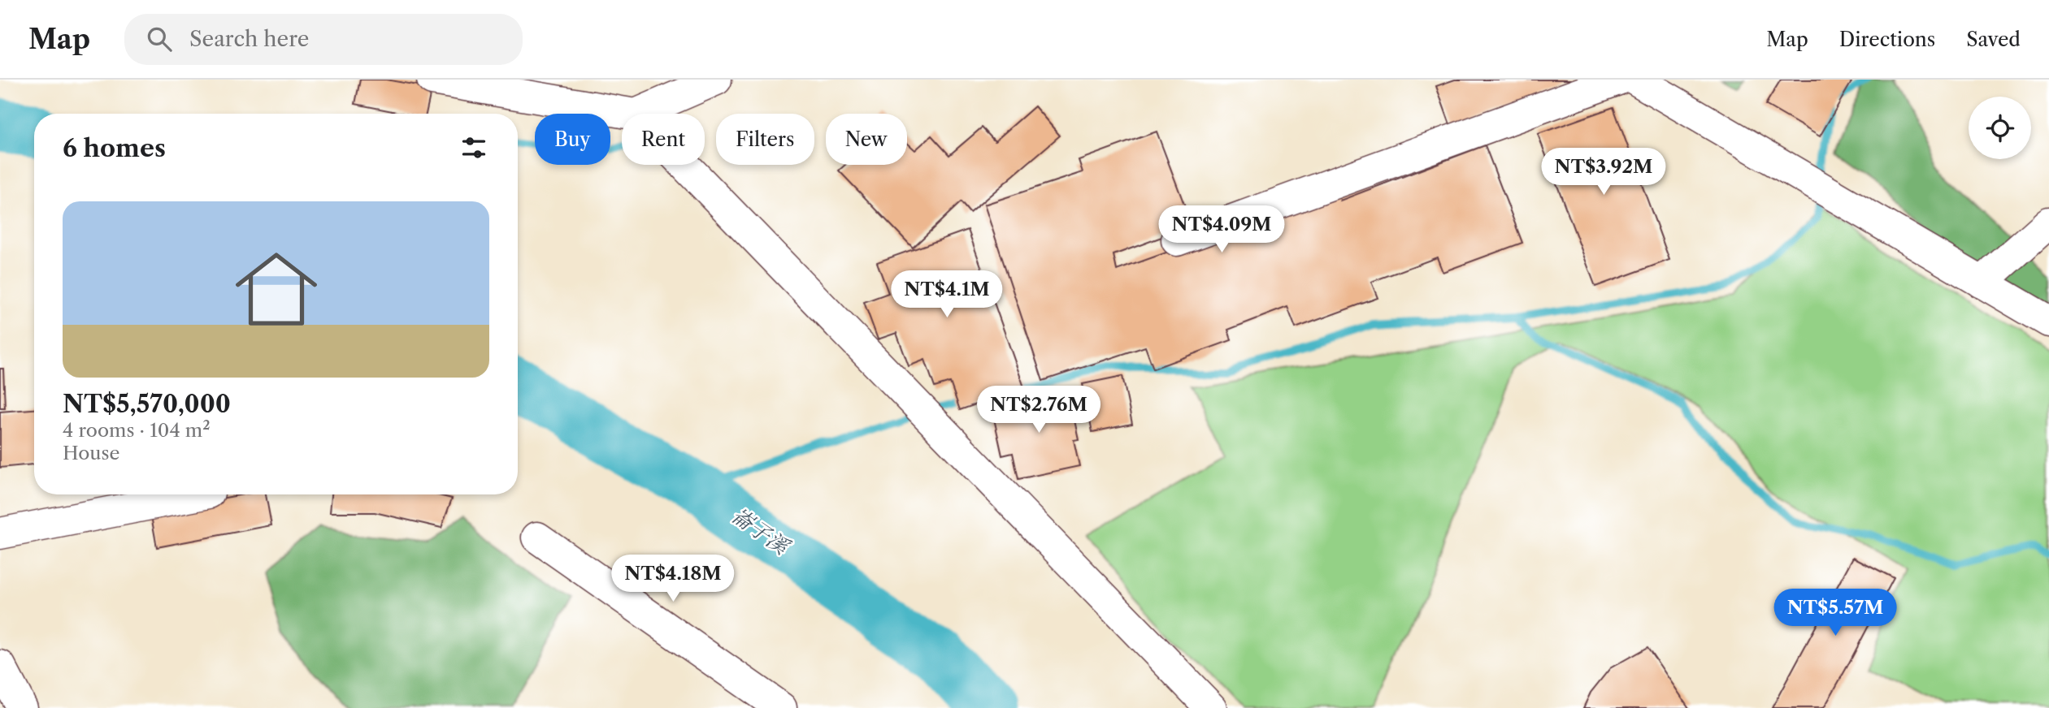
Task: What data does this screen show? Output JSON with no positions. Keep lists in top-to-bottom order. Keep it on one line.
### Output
{"water":["崙子溪"],"page":{"header":"Map","search":"Search here","nav":["Map","Directions","Saved"],"chip":["Buy","Rent","Filters","New"],"heading":"6 homes","price":["NT$3.92M","NT$4.09M","NT$4.1M","NT$2.76M","NT$4.18M","NT$5.57M"],"list":[{"name":"NT$5,570,000","note":"4 rooms · 104 m² · House"}]}}
